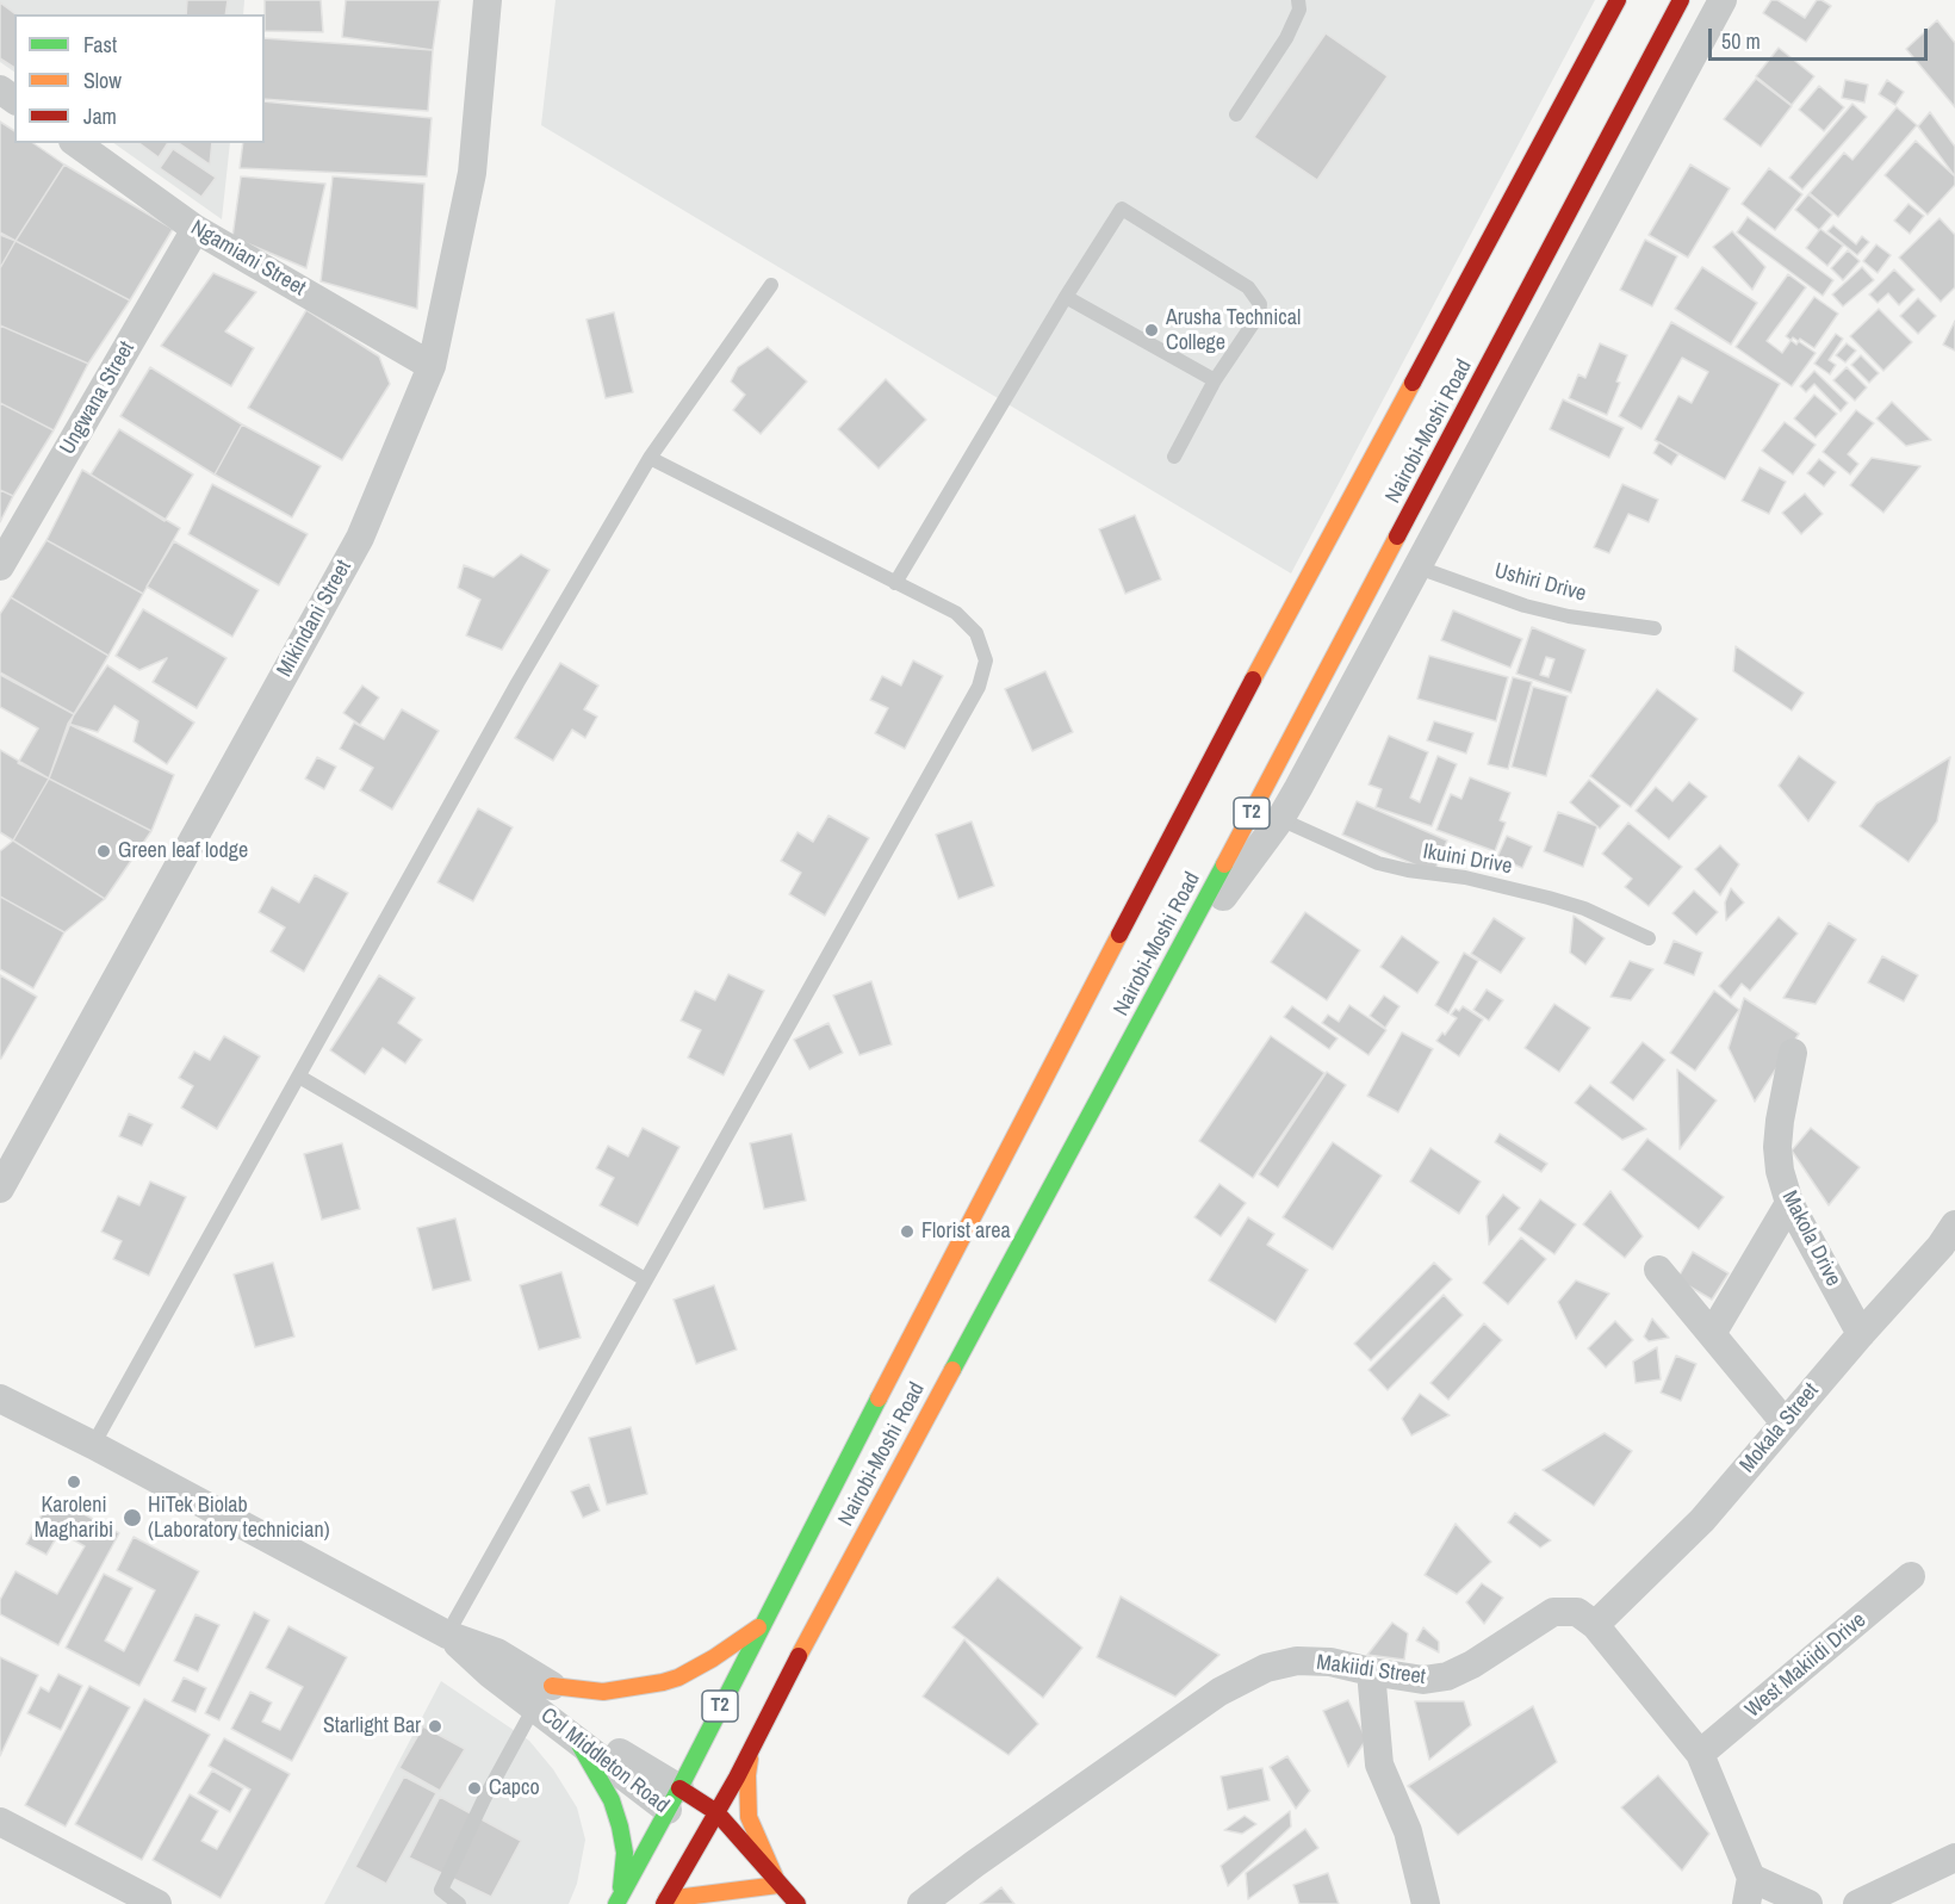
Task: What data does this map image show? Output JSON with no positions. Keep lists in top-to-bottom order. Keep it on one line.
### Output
{"streets":{"main road":["Nairobi-Moshi Road","T2","Col Middleton Road"],"street":["Ngamiani Street","Ungwana Street","Mikindani Street","Makola Drive","Mokala Street","West Makiidi Drive","Makiidi Street"],"lane":["Ushiri Drive","Ikuini Drive"]},"crossings":[["Ngamiani Street","Ungwana Street"],["Ngamiani Street","Mikindani Street"],["Nairobi-Moshi Road","Col Middleton Road"],["Makola Drive","Mokala Street"],["Mokala Street","Makiidi Street"],["West Makiidi Drive","Makiidi Street"]],"places":["Arusha Technical College","Green leaf lodge","Florist area","Karoleni Magharibi","HiTek Biolab (Laboratory technician)","Starlight Bar","Capco"],"legend":["Fast","Slow","Jam"],"scale_bar":"50 m"}
